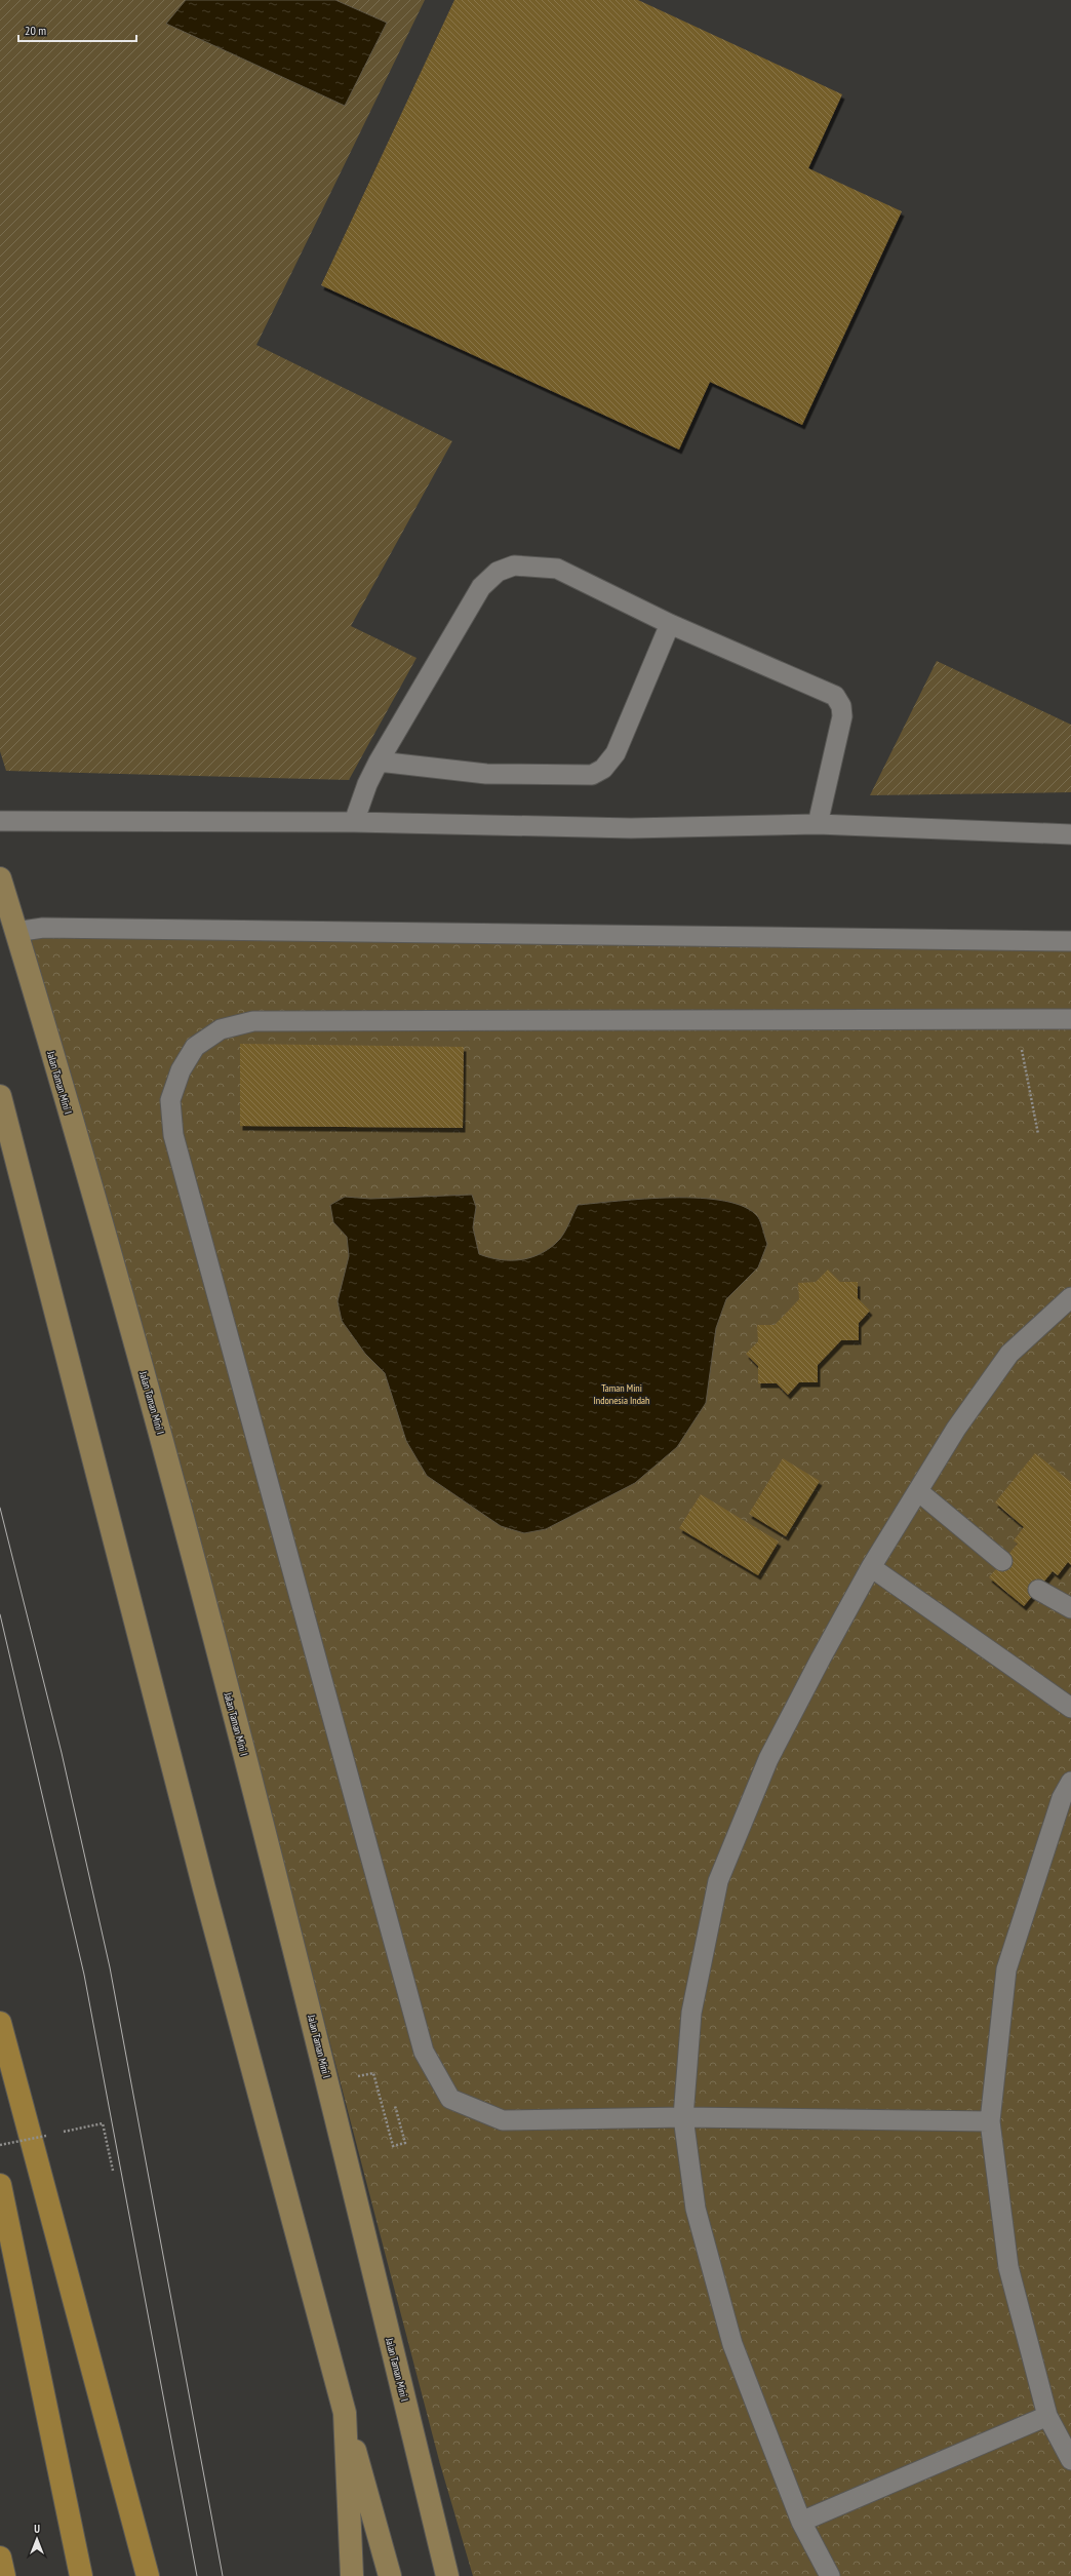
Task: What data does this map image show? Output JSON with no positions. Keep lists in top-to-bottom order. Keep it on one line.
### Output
{"streets":{"main road":["Jalan Taman Mini I"]},"parks":["Taman Mini Indonesia Indah"],"scale_bar":"20 m","north":"top"}
